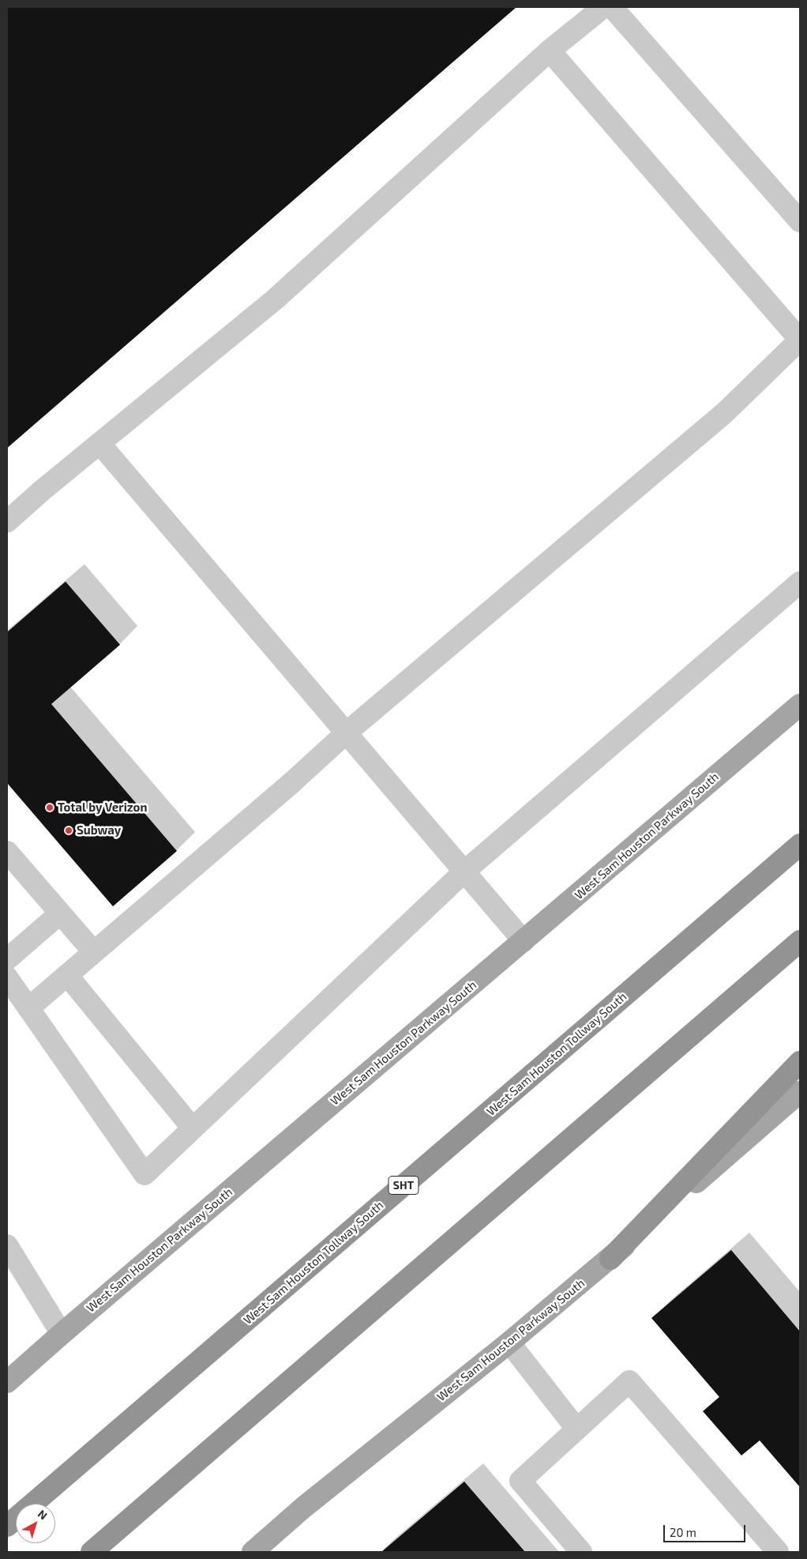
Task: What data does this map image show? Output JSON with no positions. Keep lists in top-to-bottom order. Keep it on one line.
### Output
{"streets":{"highway":["West Sam Houston Tollway South","SHT"],"main road":["West Sam Houston Parkway South"]},"places":["Total by Verizon","Subway"],"scale_bar":"20 m","north":"top right"}
